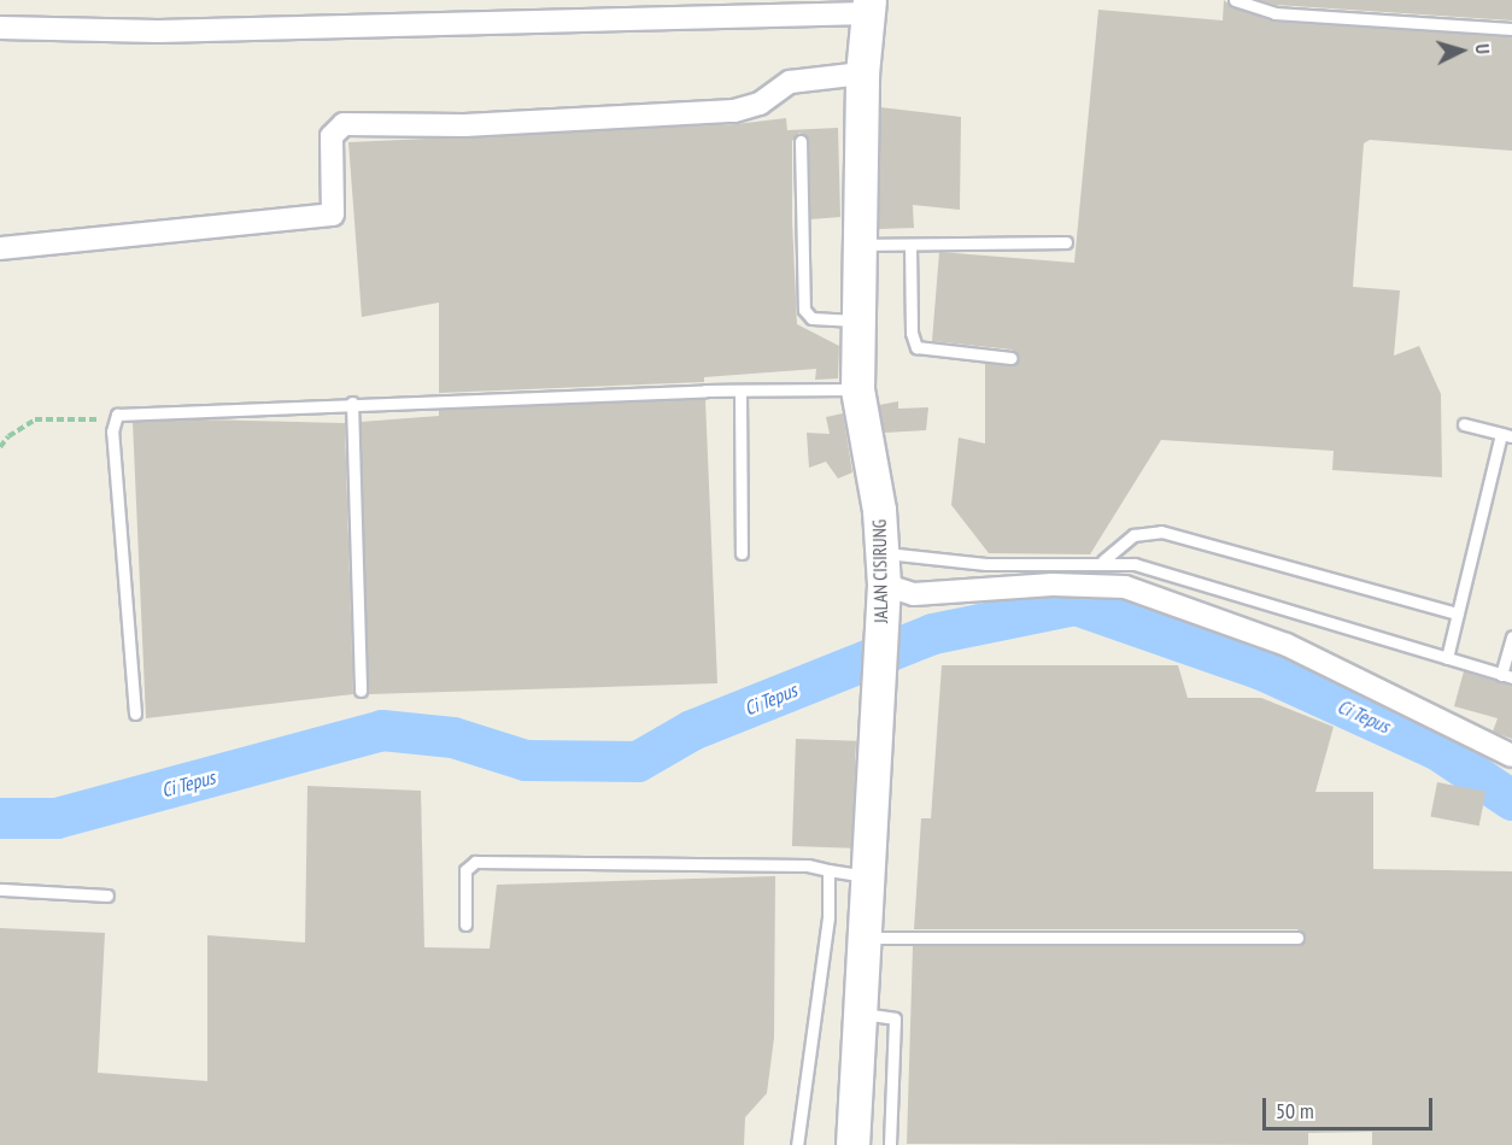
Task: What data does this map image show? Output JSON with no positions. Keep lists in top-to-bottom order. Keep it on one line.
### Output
{"streets":{"main road":["JALAN CISIRUNG"]},"water":["Ci Tepus"],"scale_bar":"50 m","north":"right"}
